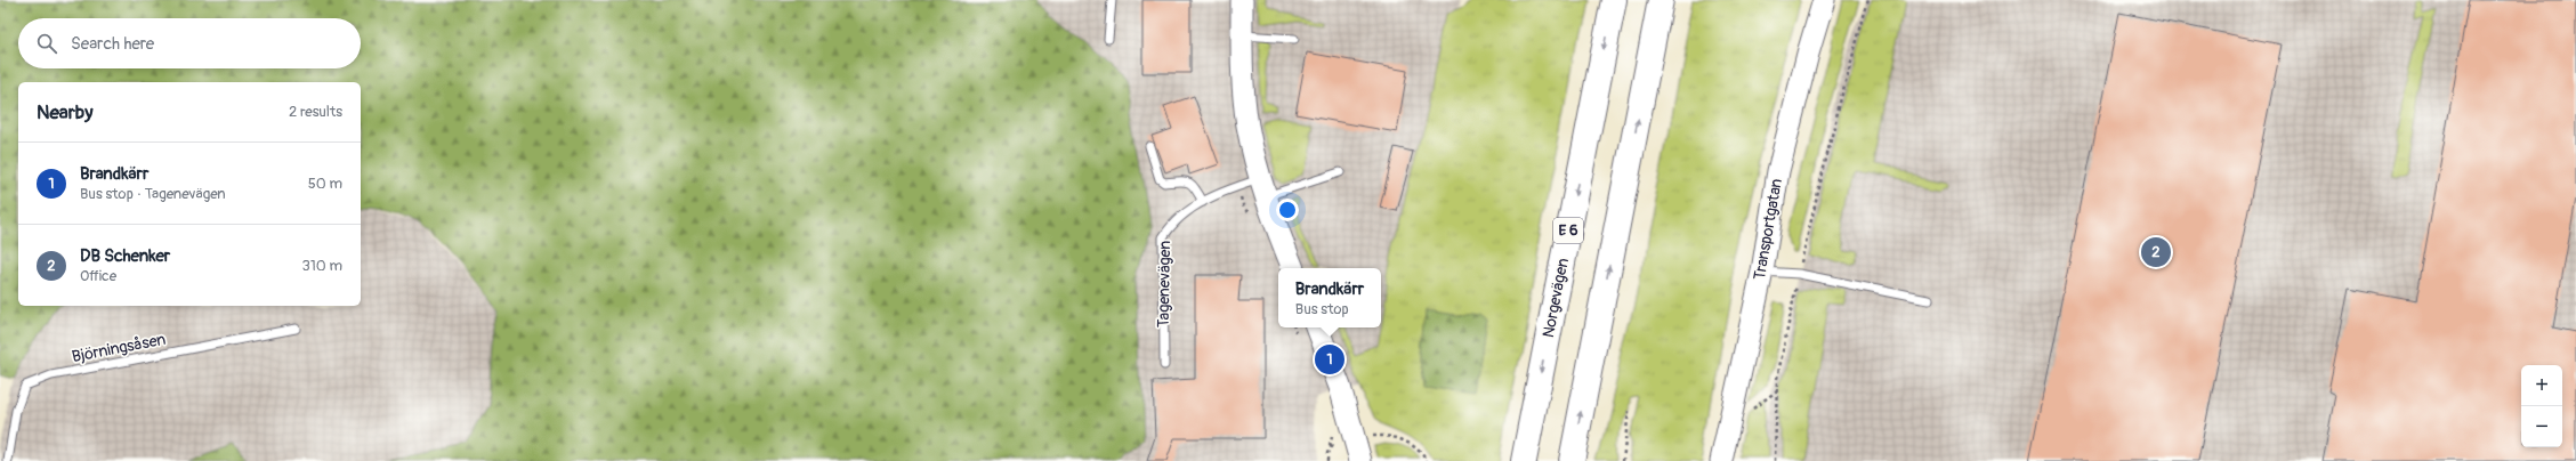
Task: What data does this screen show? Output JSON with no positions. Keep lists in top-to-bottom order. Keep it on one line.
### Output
{"streets":{"highway":["E 6","Norgevägen"],"street":["Transportgatan"],"lane":["Tagenevägen","Björningsåsen"]},"page":{"search":"Search here","heading":["Nearby","2 results"],"list":[{"mark":"1","name":"Brandkärr","note":"Bus stop · Tagenevägen","value":"50 m"},{"mark":"2","name":"DB Schenker","note":"Office","value":"310 m"}],"pins":["2","1"],"popup":["Brandkärr","Bus stop"],"map_buttons":["+","−"]}}
